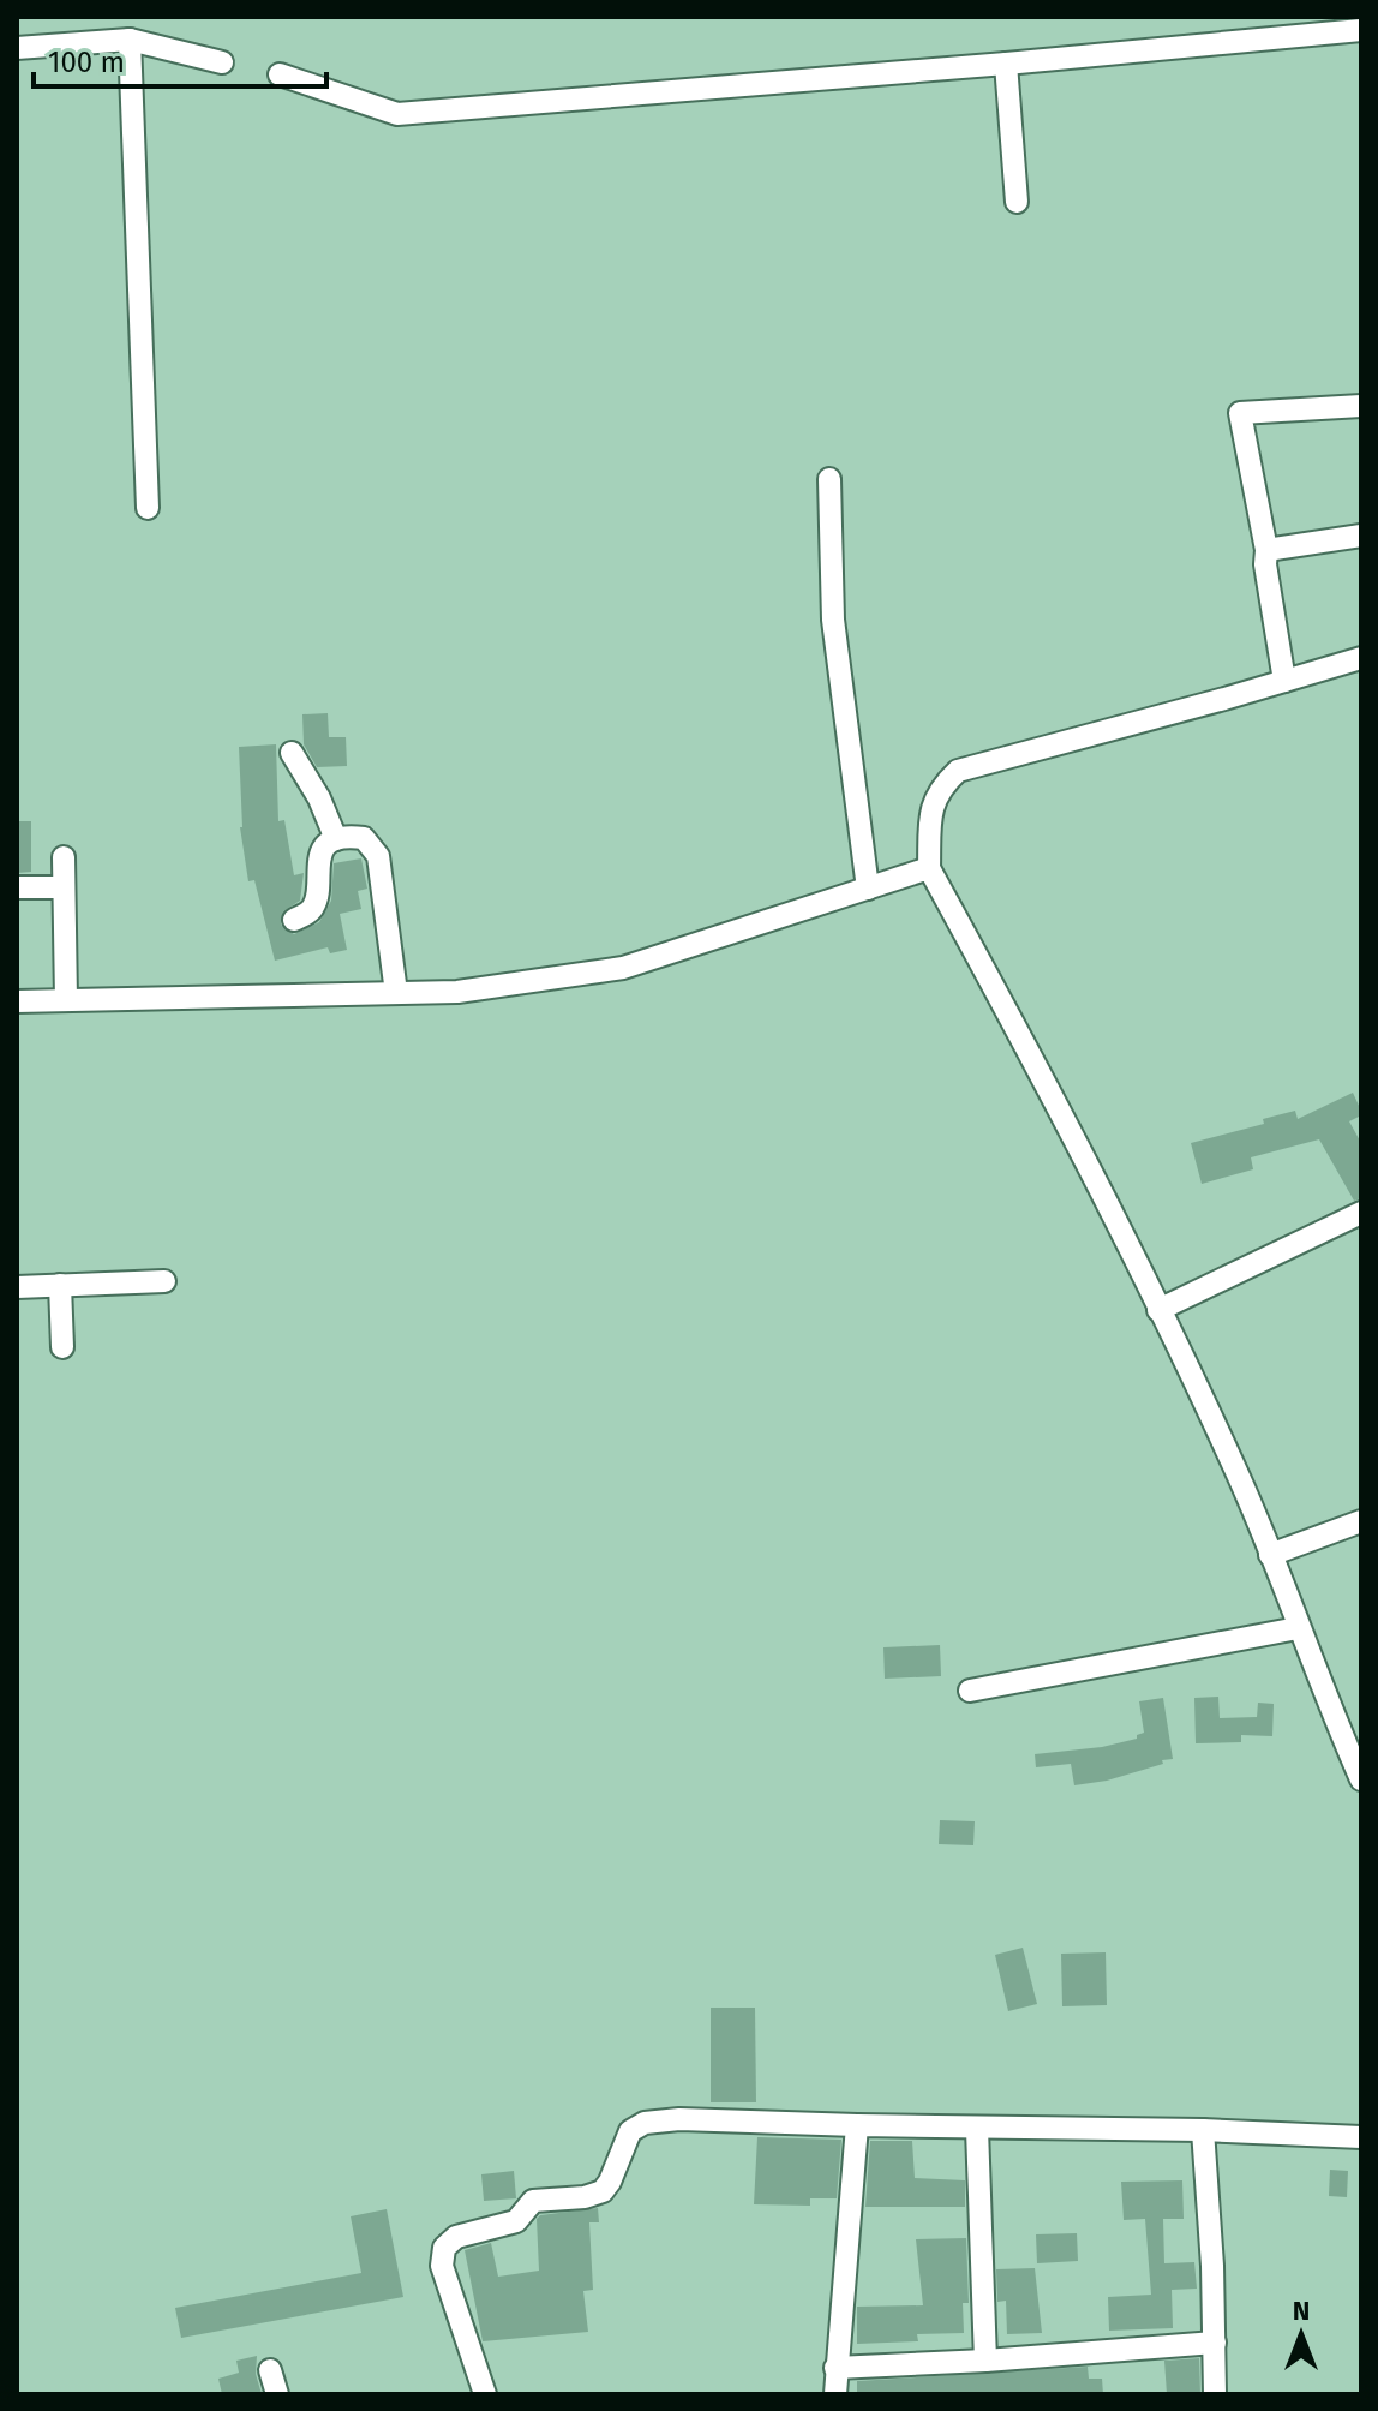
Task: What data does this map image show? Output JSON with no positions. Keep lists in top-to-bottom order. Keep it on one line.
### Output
{"scale_bar":"100 m","north":"top"}
